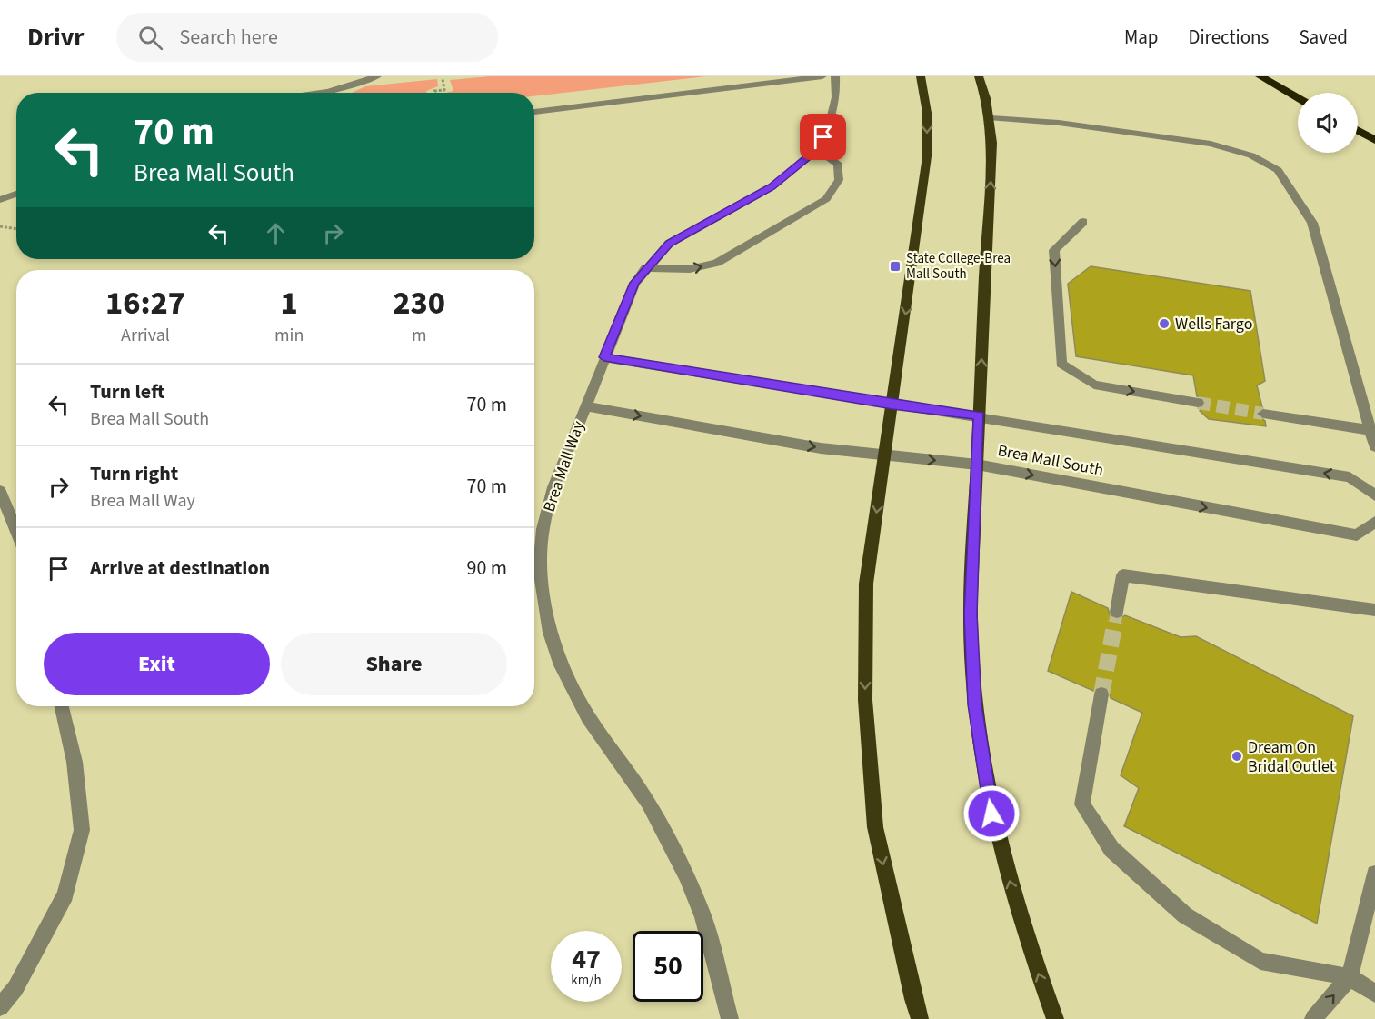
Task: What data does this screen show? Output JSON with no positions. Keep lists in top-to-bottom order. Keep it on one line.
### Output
{"streets":{"lane":["Brea Mall South","Brea Mall Way"]},"crossings":[["Brea Mall South","Brea Mall Way"]],"places":{"transit":["State College-Brea Mall South"],"other":["Wells Fargo","Dream On Bridal Outlet"]},"page":{"header":"Drivr","search":"Search here","nav":["Map","Directions","Saved"],"turn":["70 m","Brea Mall South"],"eta":["16:27","Arrival","1","min","230","m"],"list":[{"name":"Turn left","note":"Brea Mall South","value":"70 m"},{"name":"Turn right","note":"Brea Mall Way","value":"70 m"},{"name":"Arrive at destination","value":"90 m"}],"buttons":["Exit","Share"],"speed":"47 km/h","limit":"50"}}
